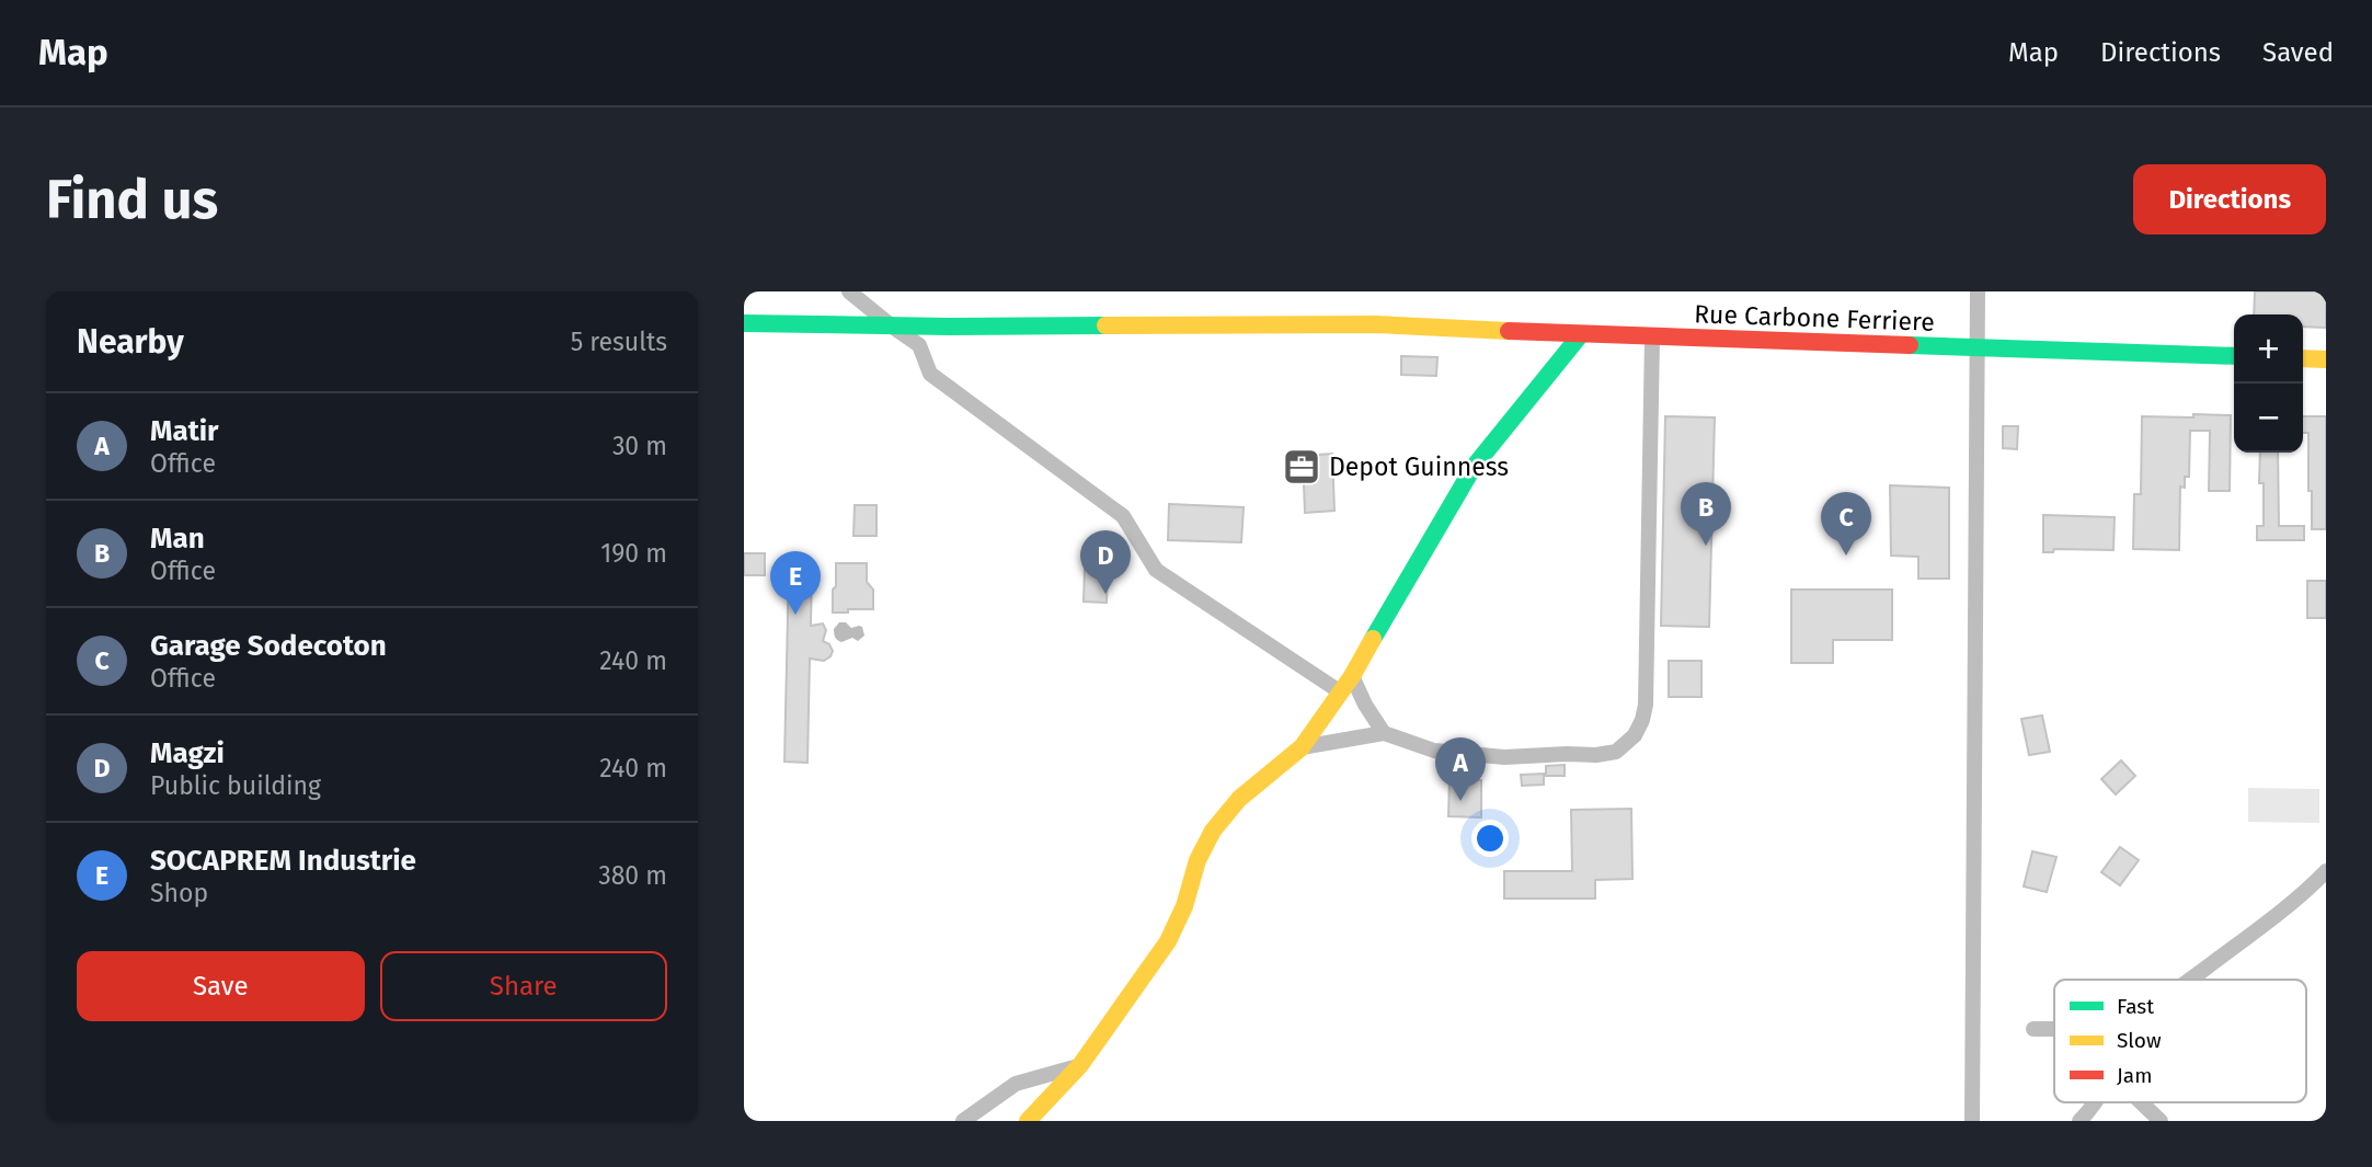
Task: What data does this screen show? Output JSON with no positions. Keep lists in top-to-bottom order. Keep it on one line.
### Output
{"streets":{"street":["Rue Carbone Ferriere"]},"places":{"office":["Depot Guinness"]},"legend":["Fast","Slow","Jam"],"page":{"header":"Map","nav":["Map","Directions","Saved"],"buttons":["Directions",["Save","Share"]],"title":"Find us","heading":["Nearby","5 results"],"map_buttons":["+","−"],"list":[{"mark":"A","name":"Matir","note":"Office","value":"30 m"},{"mark":"B","name":"Man","note":"Office","value":"190 m"},{"mark":"C","name":"Garage Sodecoton","note":"Office","value":"240 m"},{"mark":"D","name":"Magzi","note":"Public building","value":"240 m"},{"mark":"E","name":"SOCAPREM Industrie","note":"Shop","value":"380 m"}],"pins":["B","C","D","E","A"]}}
